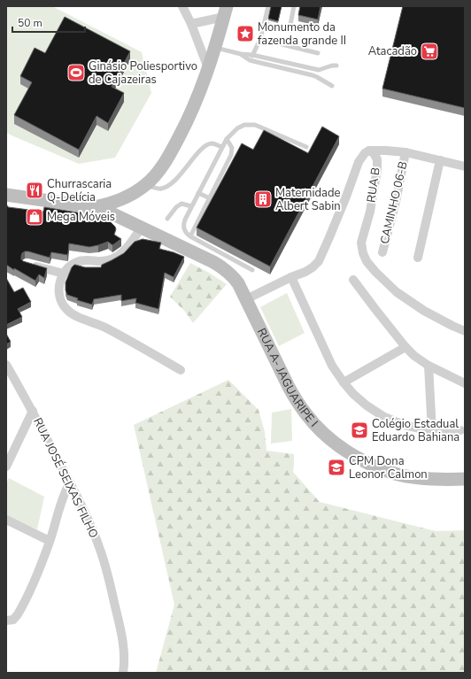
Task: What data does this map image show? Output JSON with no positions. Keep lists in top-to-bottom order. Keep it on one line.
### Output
{"streets":{"main road":["RUA A- JAGUARIPE I"],"street":["RUA B","CAMINHO 06-B","RUA JOSÉ SEIXAS FILHO"]},"crossings":[["RUA B","RUA A- JAGUARIPE I"]],"places":{"place":["Monumento da fazenda grande II"],"supermarket":["Atacadão"],"sports":["Ginásio Poliesportivo de Cajazeiras"],"restaurant":["Churrascaria Q-Delícia"],"building":["Maternidade Albert Sabin"],"shop":["Mega Móveis"],"school or university":["Colégio Estadual Eduardo Bahiana","CPM Dona Leonor Calmon"]},"scale_bar":"50 m"}
